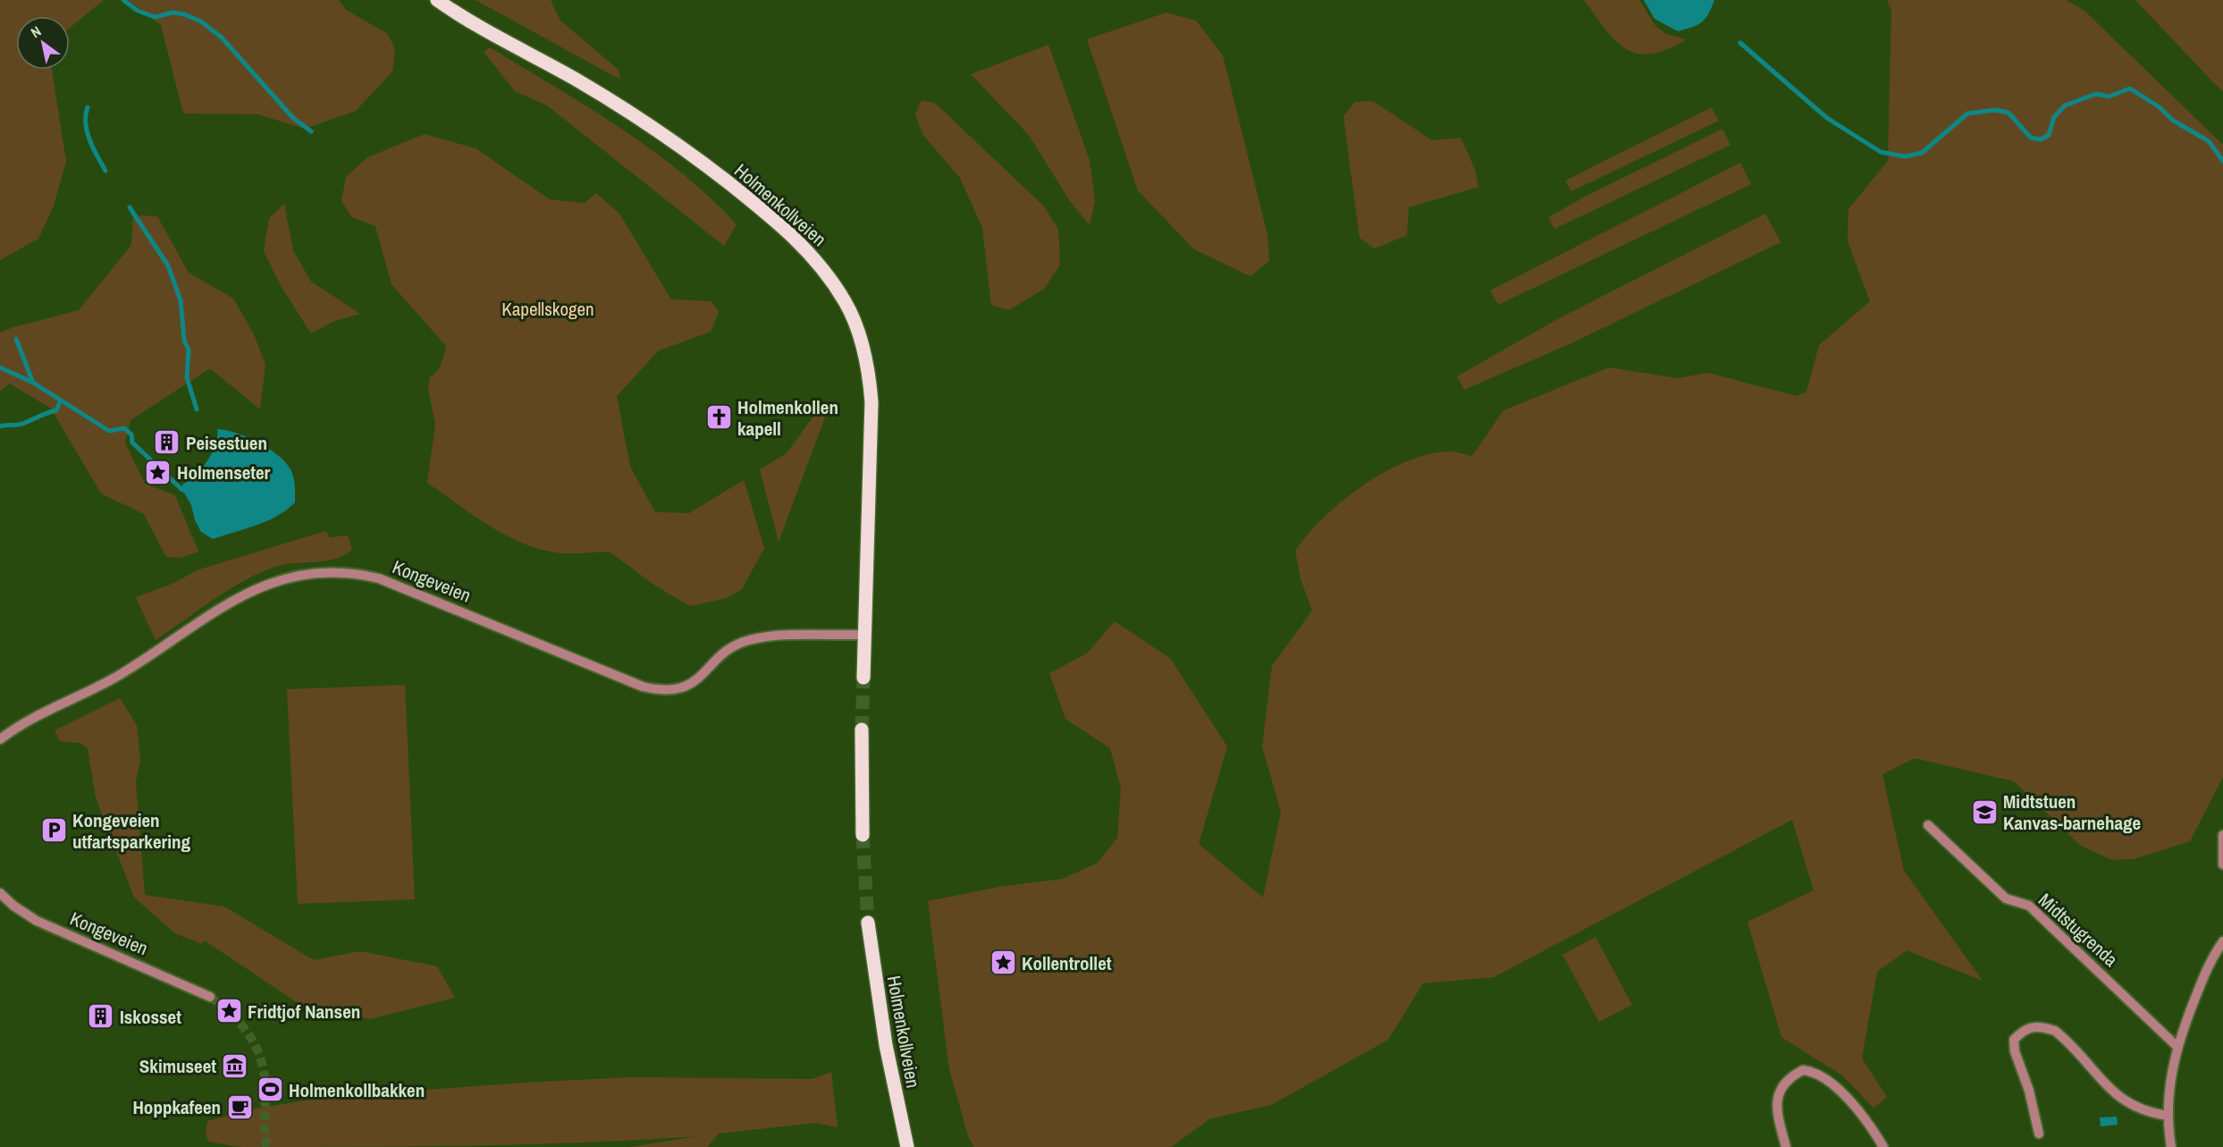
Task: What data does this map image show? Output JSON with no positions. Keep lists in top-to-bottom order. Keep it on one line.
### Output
{"streets":{"main road":["Holmenkollveien"],"street":["Kongeveien","Midtstugrenda"]},"crossings":[["Holmenkollveien","Kongeveien"]],"parks":["Kapellskogen"],"places":{"church":["Holmenkollen kapell"],"building":["Peisestuen","Iskosset"],"place":["Holmenseter","Kollentrollet","Fridtjof Nansen"],"school or university":["Midtstuen Kanvas-barnehage"],"parking":["Kongeveien utfartsparkering"],"museum":["Skimuseet"],"sports":["Holmenkollbakken"],"cafe":["Hoppkafeen"]},"north":"top left"}
